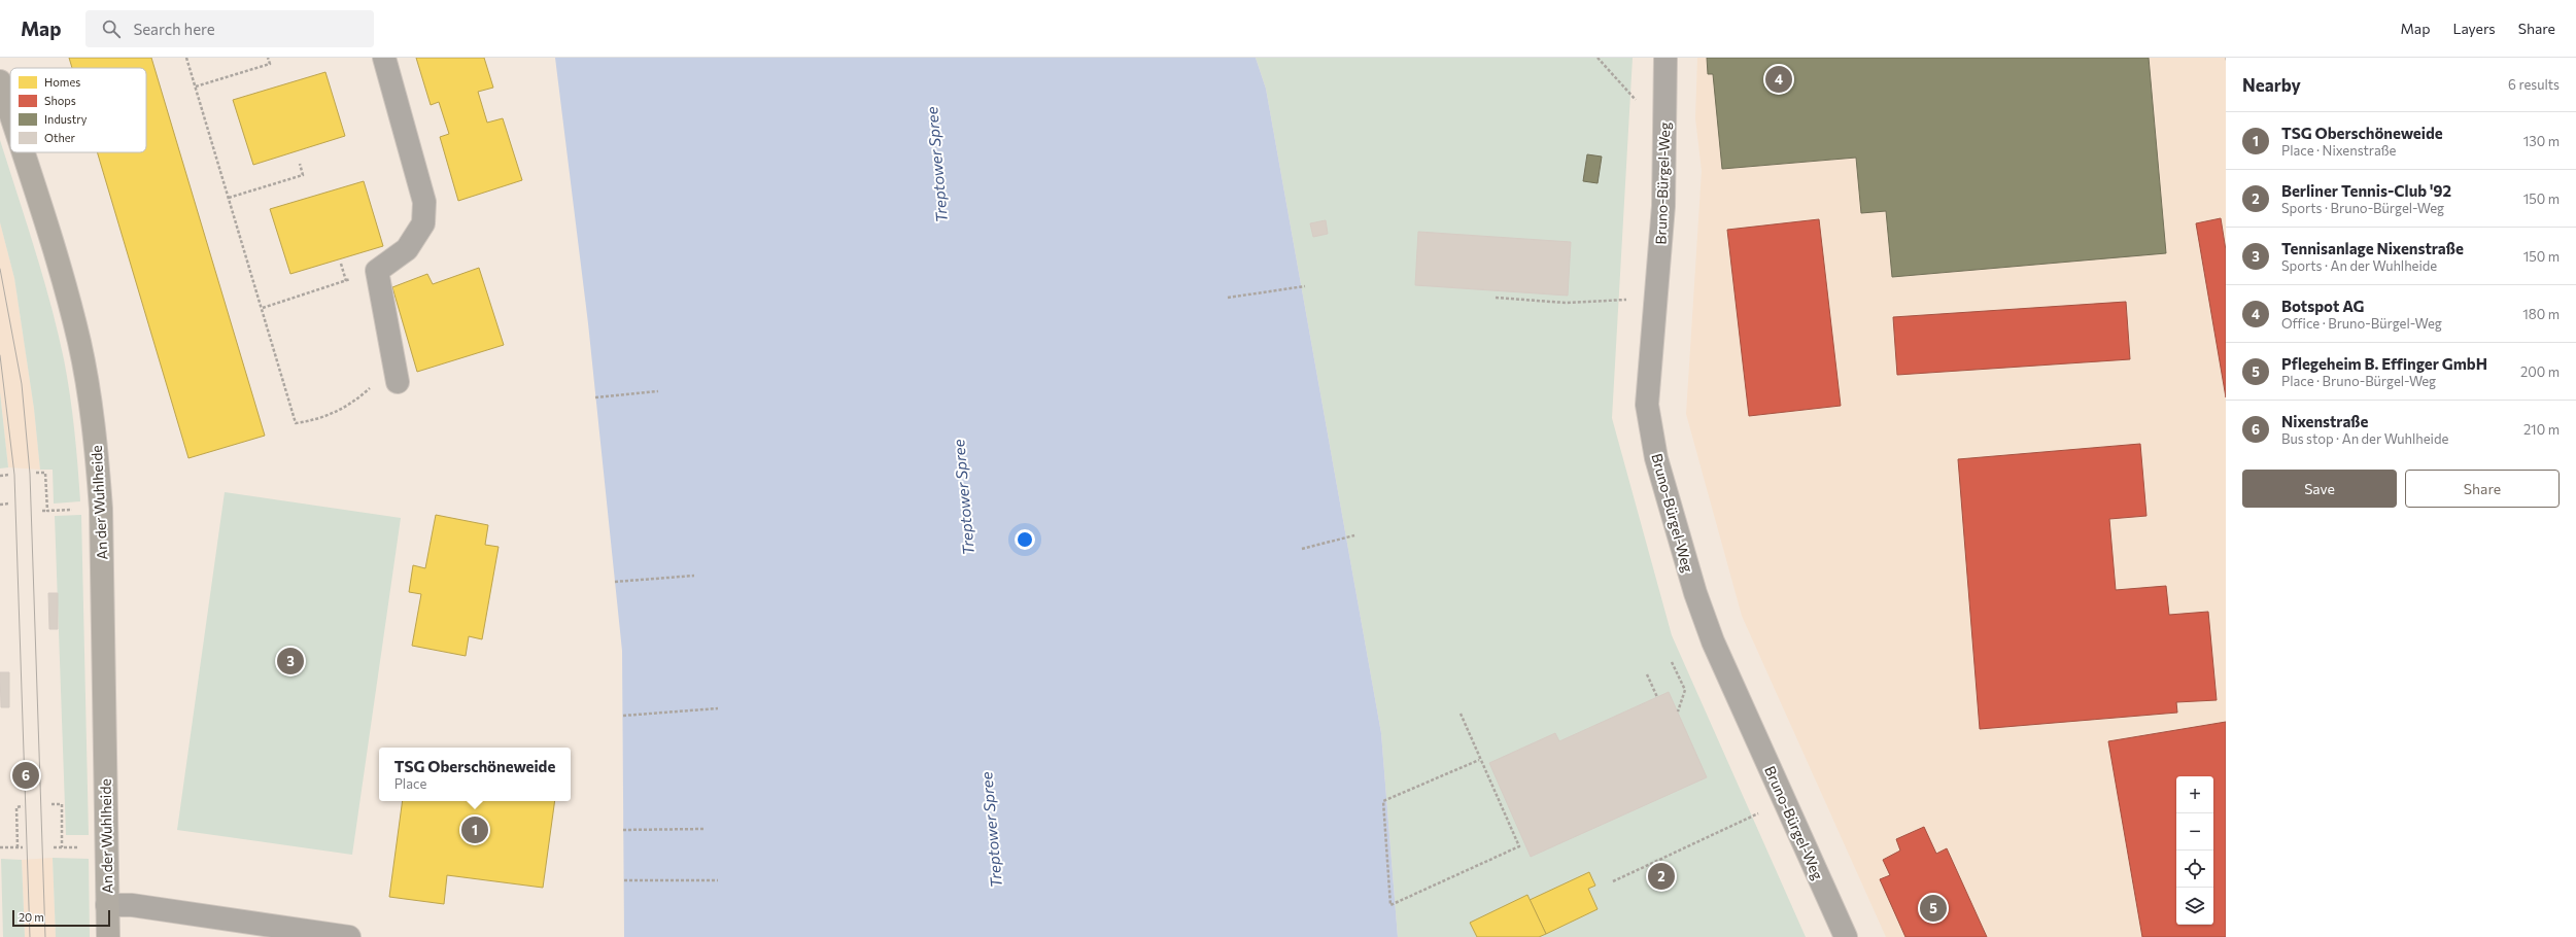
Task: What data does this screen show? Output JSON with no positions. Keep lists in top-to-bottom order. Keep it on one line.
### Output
{"streets":{"main road":["An der Wuhlheide"],"street":["Bruno-Bürgel-Weg"]},"water":["Treptower Spree"],"legend":["Homes","Shops","Industry","Other"],"scale_bar":"20 m","page":{"header":"Map","search":"Search here","nav":["Map","Layers","Share"],"heading":["Nearby","6 results"],"pins":["4","3","6","1","2","5"],"list":[{"mark":"1","name":"TSG Oberschöneweide","note":"Place · Nixenstraße","value":"130 m"},{"mark":"2","name":"Berliner Tennis-Club '92","note":"Sports · Bruno-Bürgel-Weg","value":"150 m"},{"mark":"3","name":"Tennisanlage Nixenstraße","note":"Sports · An der Wuhlheide","value":"150 m"},{"mark":"4","name":"Botspot AG","note":"Office · Bruno-Bürgel-Weg","value":"180 m"},{"mark":"5","name":"Pflegeheim B. Effinger GmbH","note":"Place · Bruno-Bürgel-Weg","value":"200 m"},{"mark":"6","name":"Nixenstraße","note":"Bus stop · An der Wuhlheide","value":"210 m"}],"buttons":["Save","Share"],"popup":["TSG Oberschöneweide","Place"],"map_buttons":["+","−"],"scale":"20 m"}}
